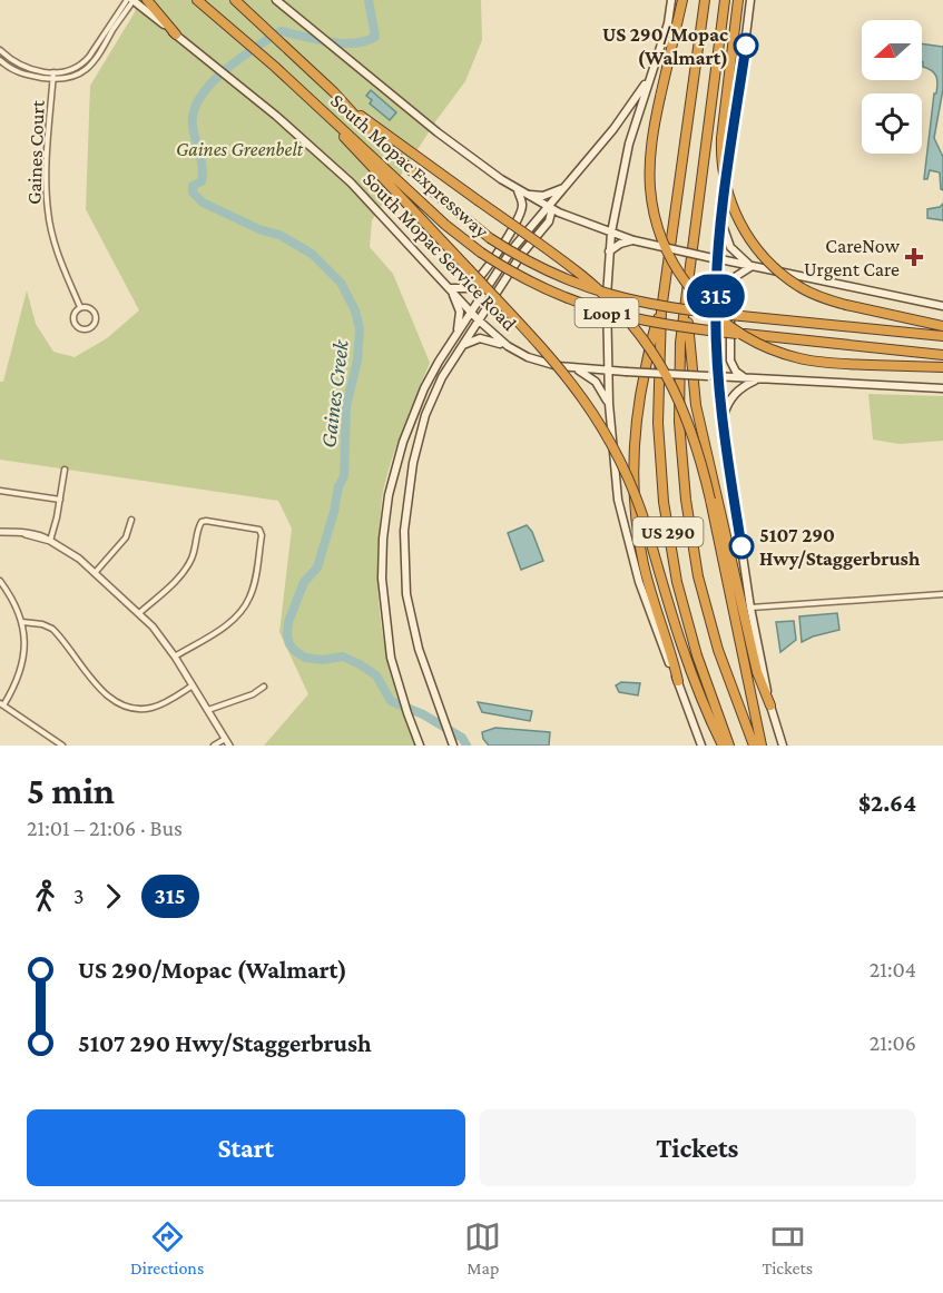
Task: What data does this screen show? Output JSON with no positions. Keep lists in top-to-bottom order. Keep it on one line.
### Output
{"streets":{"highway":["South Mopac Expressway","Loop 1","US 290"],"main road":["South Mopac Service Road"],"street":["Gaines Court"]},"water":["Gaines Creek"],"parks":["Gaines Greenbelt"],"places":{"other":["US 290/Mopac (Walmart)","5107 290 Hwy/Staggerbrush"],"health":["CareNow Urgent Care"]},"lines":["bus line 315"],"north":"left","page":{"on_map":"315","heading":["5 min","21:01 – 21:06 · Bus","$2.64"],"legs":["3","315"],"list":[{"name":"US 290/Mopac (Walmart)","value":"21:04"},{"name":"5107 290 Hwy/Staggerbrush","value":"21:06"}],"buttons":["Start","Tickets"],"tabs":["Directions","Map","Tickets"]}}
